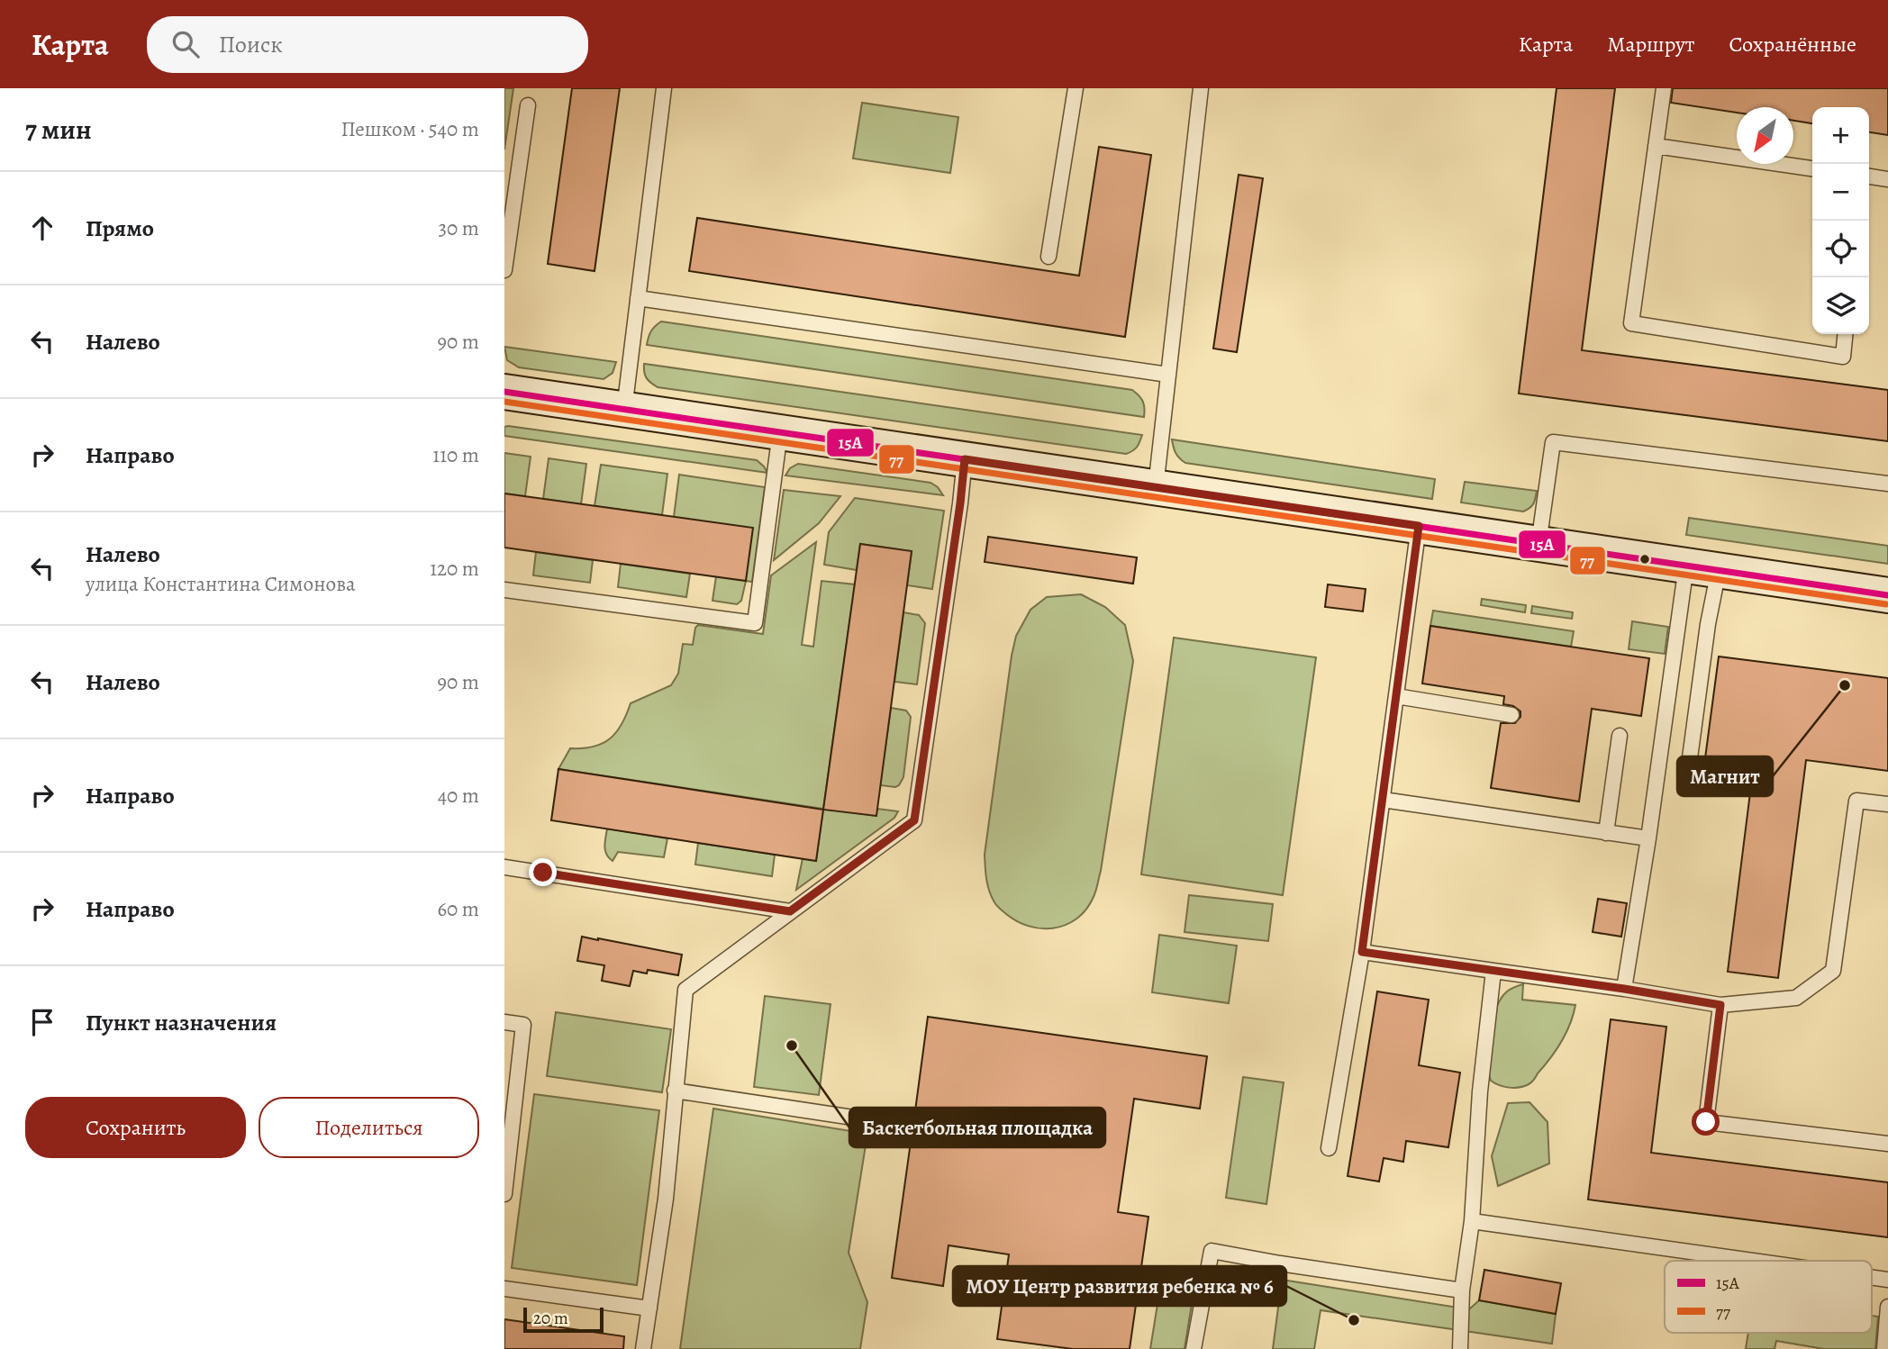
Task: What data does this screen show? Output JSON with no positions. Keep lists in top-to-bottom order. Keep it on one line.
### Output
{"places":["Магнит","Баскетбольная площадка","МОУ Центр развития ребенка № 6"],"lines":["transit line 15А","transit line 77"],"legend":["15А","77"],"scale_bar":"20 m","north":"bottom left","page":{"header":"Карта","search":"Поиск","nav":["Карта","Маршрут","Сохранённые"],"heading":["7 мин","Пешком · 540 m"],"map_buttons":["+","−"],"list":[["Прямо","30 m"],["Налево","90 m"],["Направо","110 m"],["Налево","улица Константина Симонова","120 m"],["Налево","90 m"],["Направо","40 m"],["Направо","60 m"],"Пункт назначения"],"buttons":["Сохранить","Поделиться"],"scale":"20 m"}}
